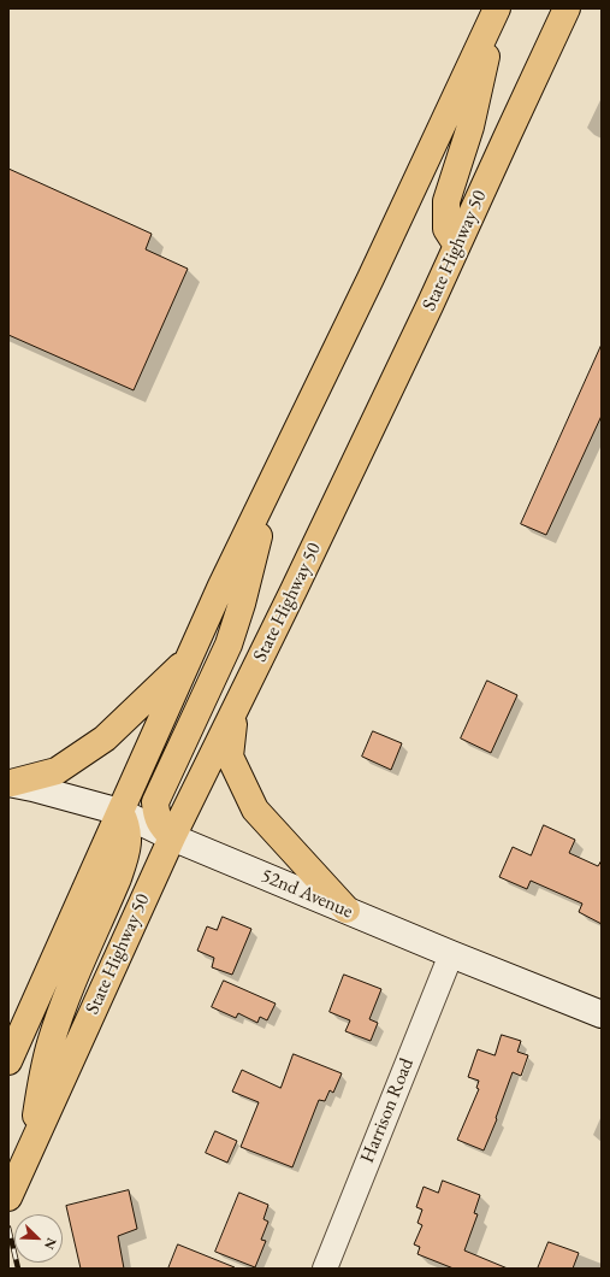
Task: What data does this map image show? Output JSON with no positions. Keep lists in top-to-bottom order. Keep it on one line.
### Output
{"streets":{"main road":["State Highway 50"],"street":["52nd Avenue","Harrison Road"]},"crossings":[["State Highway 50","52nd Avenue"],["52nd Avenue","Harrison Road"]],"north":"bottom right"}
